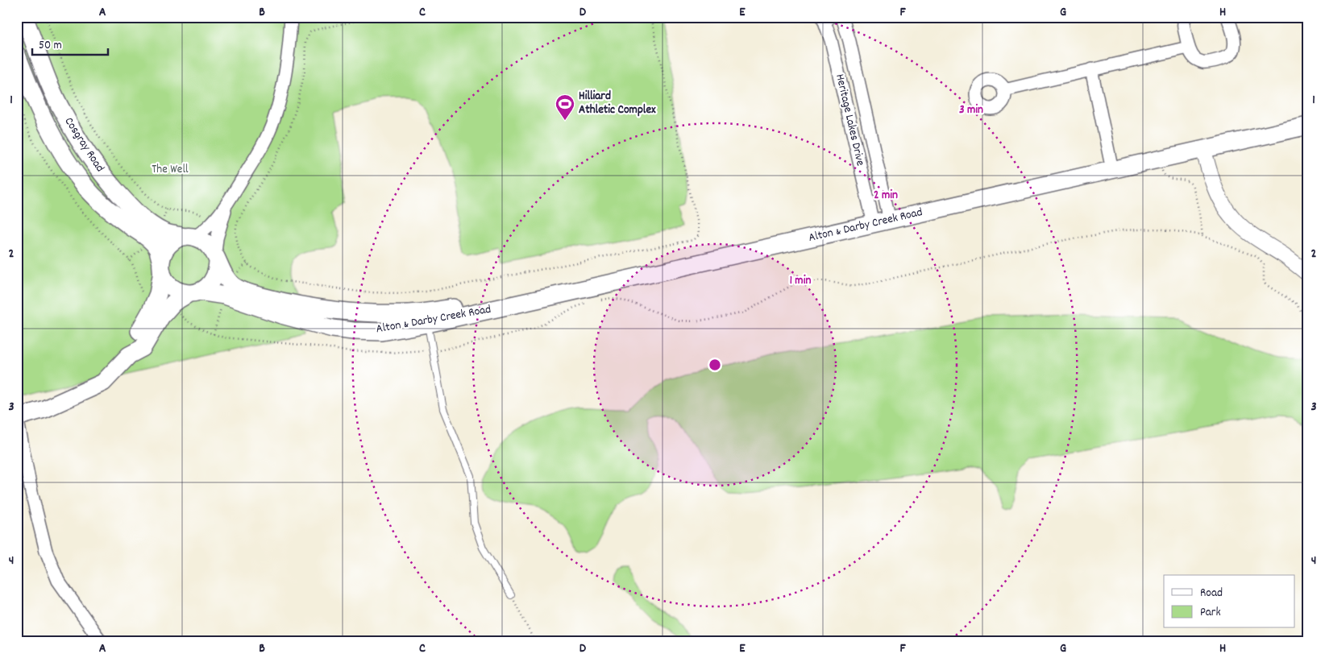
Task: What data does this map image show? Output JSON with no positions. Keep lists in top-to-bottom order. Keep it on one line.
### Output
{"streets":{"main road":["Cosgray Road","Alton & Darby Creek Road"],"street":["Heritage Lakes Drive"]},"crossings":[["Heritage Lakes Drive","Alton & Darby Creek Road"],["Cosgray Road","Alton & Darby Creek Road"]],"parks":["The Well"],"places":{"sports":["Hilliard Athletic Complex"]},"legend":["Road","Park"],"scale_bar":"50 m","grid":{"columns":["A","B","C","D","E","F","G","H"],"rows":["1","2","3","4"]},"rings":["3 min","2 min","1 min"]}
